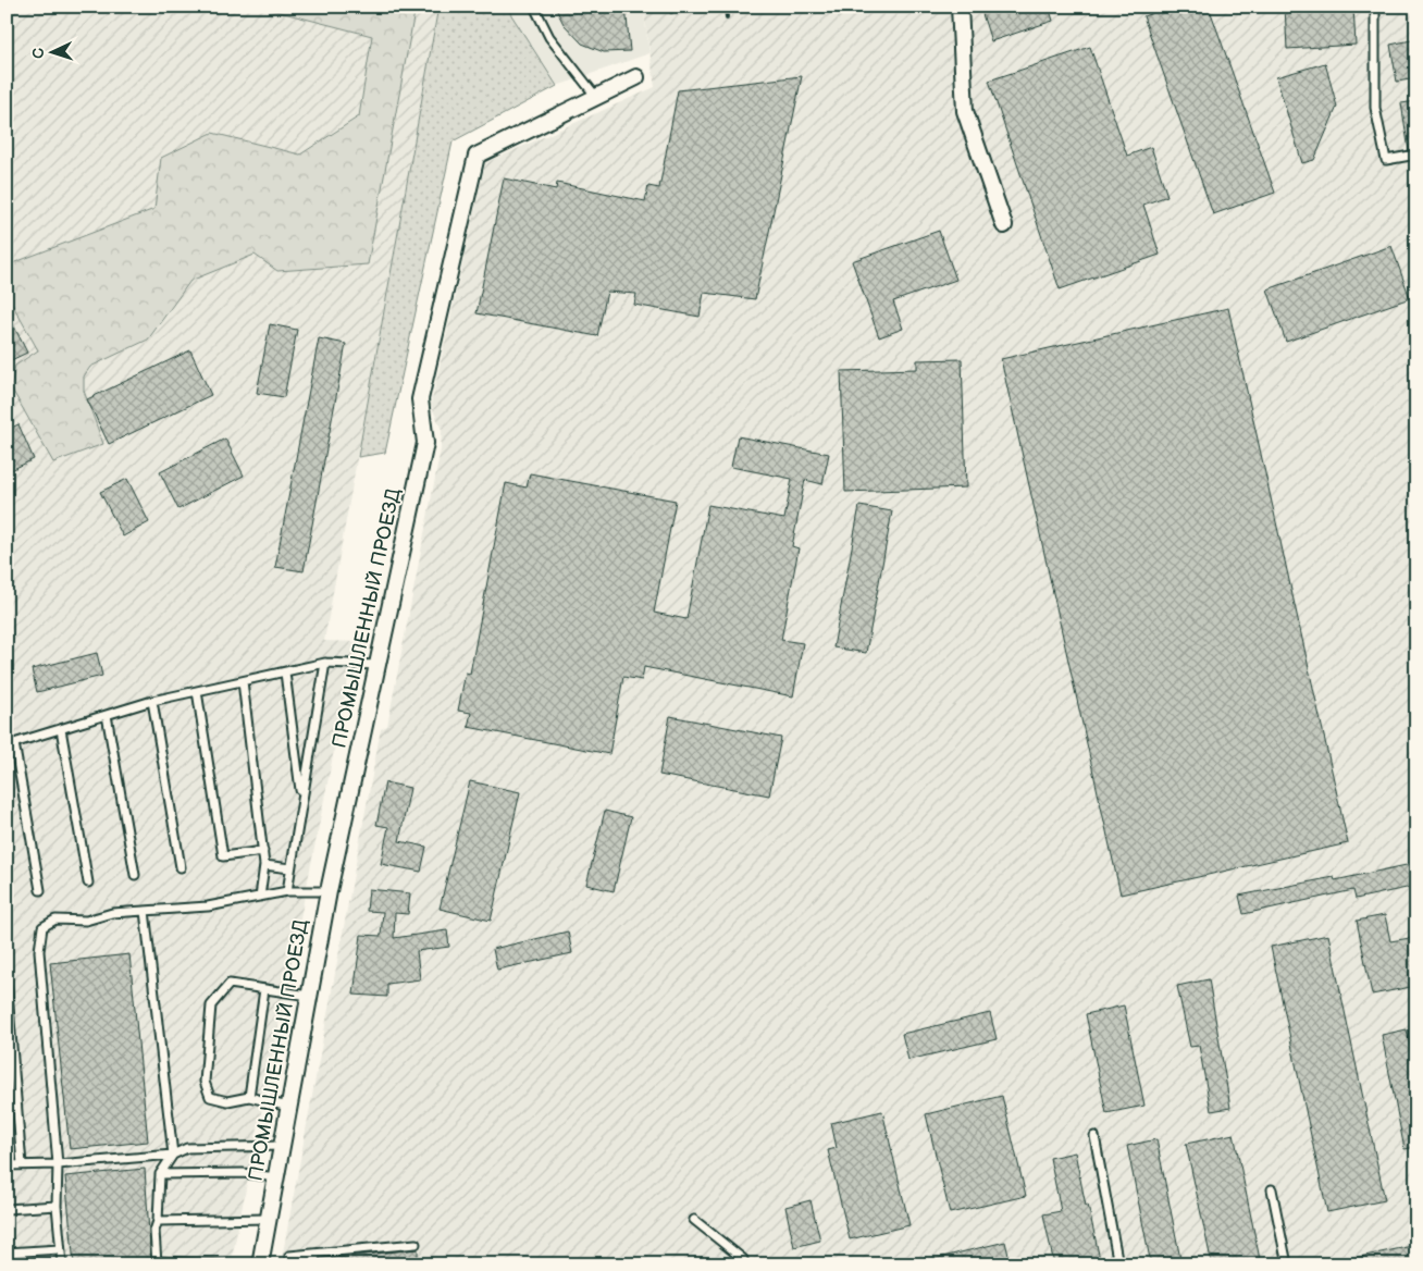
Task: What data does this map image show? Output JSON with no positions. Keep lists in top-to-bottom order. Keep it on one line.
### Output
{"streets":{"street":["ПРОМЫШЛЕННЫЙ ПРОЕЗД"]},"north":"left"}
